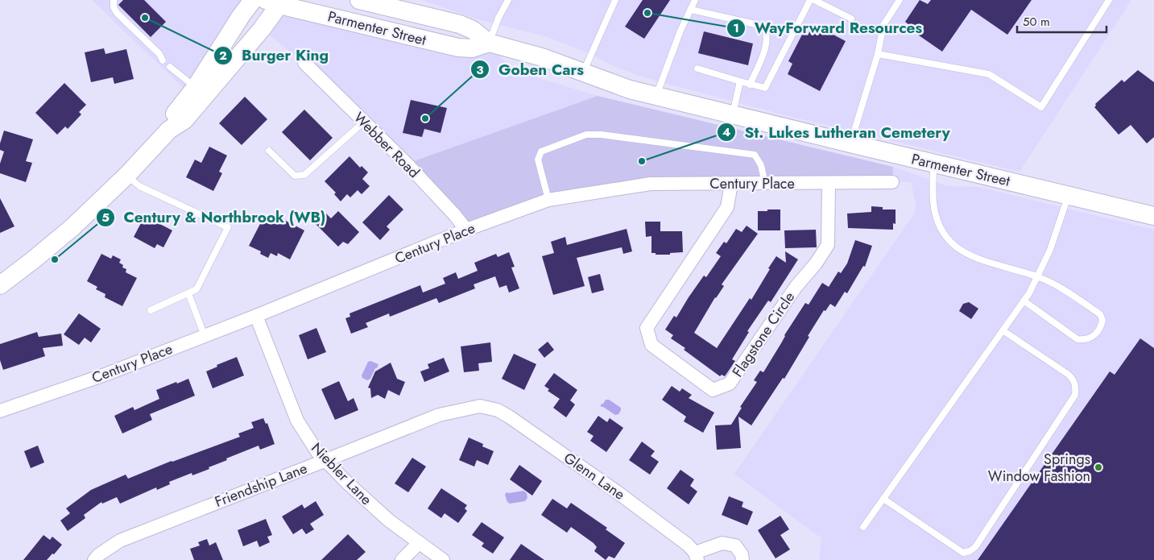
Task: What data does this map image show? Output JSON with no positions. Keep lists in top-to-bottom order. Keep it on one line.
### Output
{"streets":{"street":["Parmenter Street","Webber Road","Century Place","Flagstone Circle","Niebler Lane","Glenn Lane","Friendship Lane"]},"crossings":[["Webber Road","Century Place"],["Century Place","Flagstone Circle"],["Century Place","Niebler Lane"],["Niebler Lane","Friendship Lane"],["Glenn Lane","Friendship Lane"]],"places":["WayForward Resources","Burger King","Goben Cars","St. Lukes Lutheran Cemetery","Century & Northbrook (WB)","Springs Window Fashion"],"scale_bar":"50 m"}
